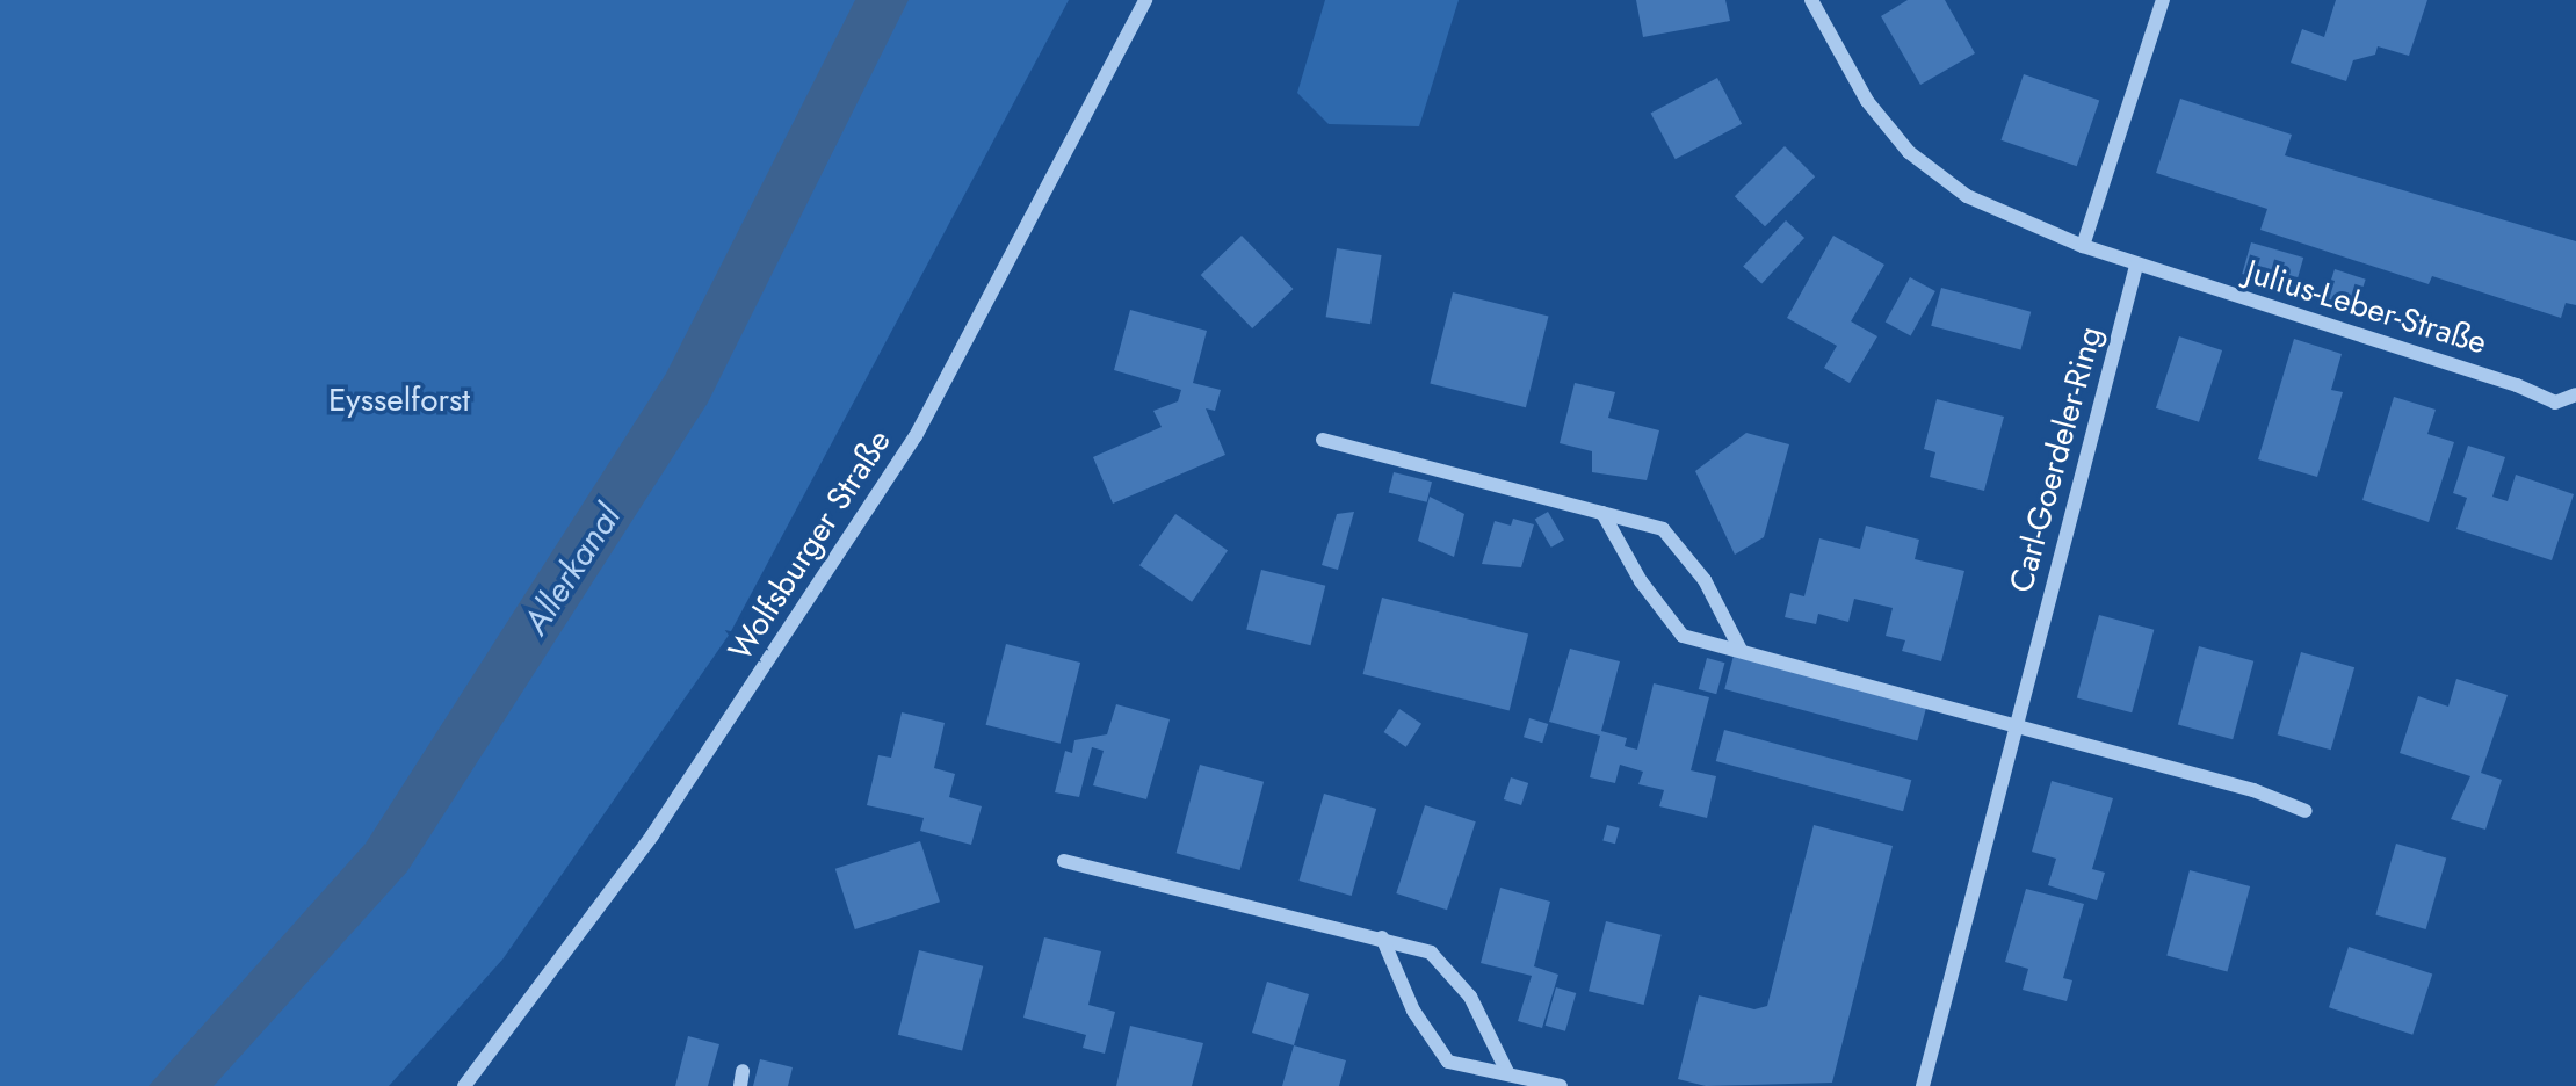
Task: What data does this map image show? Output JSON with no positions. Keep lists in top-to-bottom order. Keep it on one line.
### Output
{"streets":{"street":["Julius-Leber-Straße","Carl-Goerdeler-Ring","Wolfsburger Straße"]},"crossings":[["Julius-Leber-Straße","Carl-Goerdeler-Ring"]],"water":["Allerkanal"],"parks":["Eysselforst"]}
